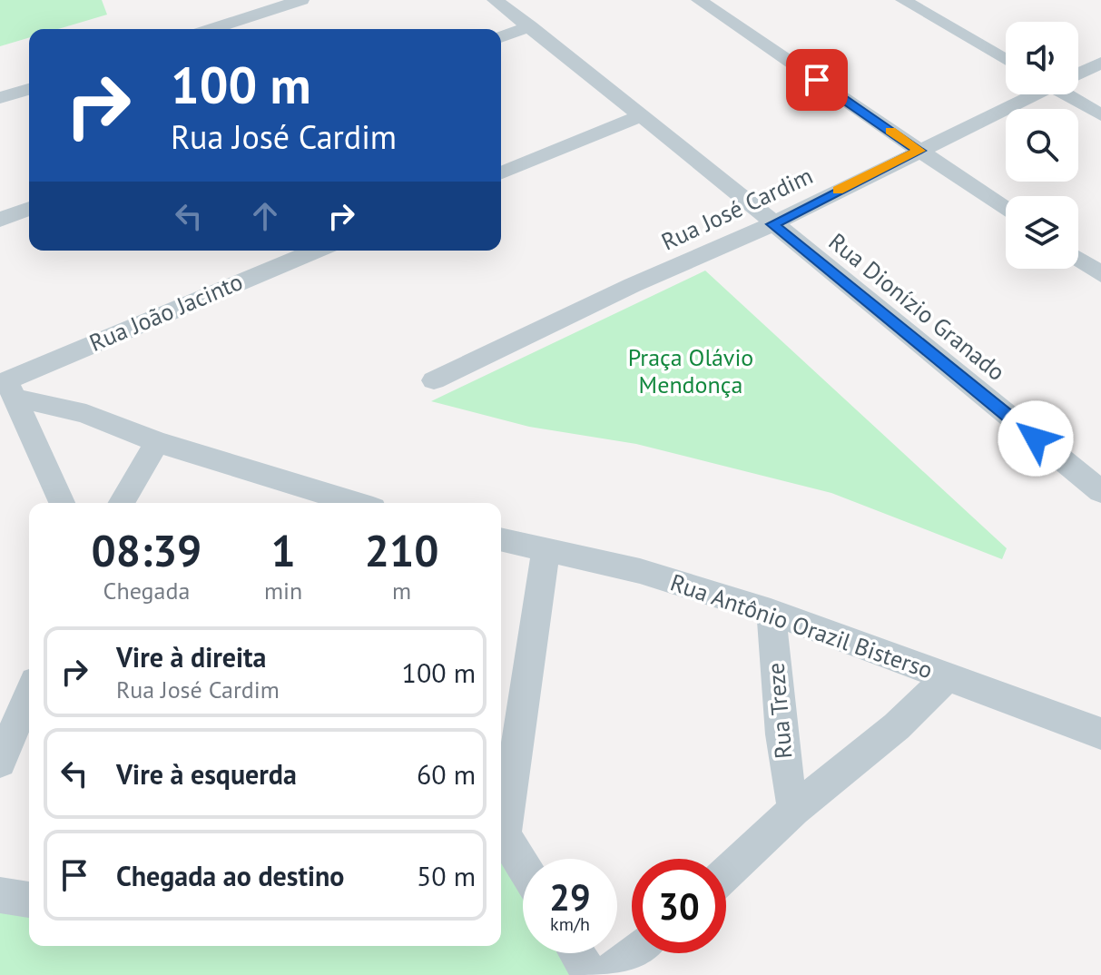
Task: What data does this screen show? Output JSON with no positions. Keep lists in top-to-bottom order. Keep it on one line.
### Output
{"streets":{"street":["Rua José Cardim","Rua Dionízio Granado","Rua João Jacinto","Rua Antônio Orazil Bisterso","Rua Treze"]},"crossings":[["Rua José Cardim","Rua Dionízio Granado"],["Rua Antônio Orazil Bisterso","Rua Treze"]],"parks":["Praça Olávio Mendonça"],"page":{"turn":["100 m","Rua José Cardim"],"eta":["08:39","Chegada","1","min","210","m"],"list":[{"name":"Vire à direita","note":"Rua José Cardim","value":"100 m"},{"name":"Vire à esquerda","value":"60 m"},{"name":"Chegada ao destino","value":"50 m"}],"speed":"29 km/h","limit":"30"}}
